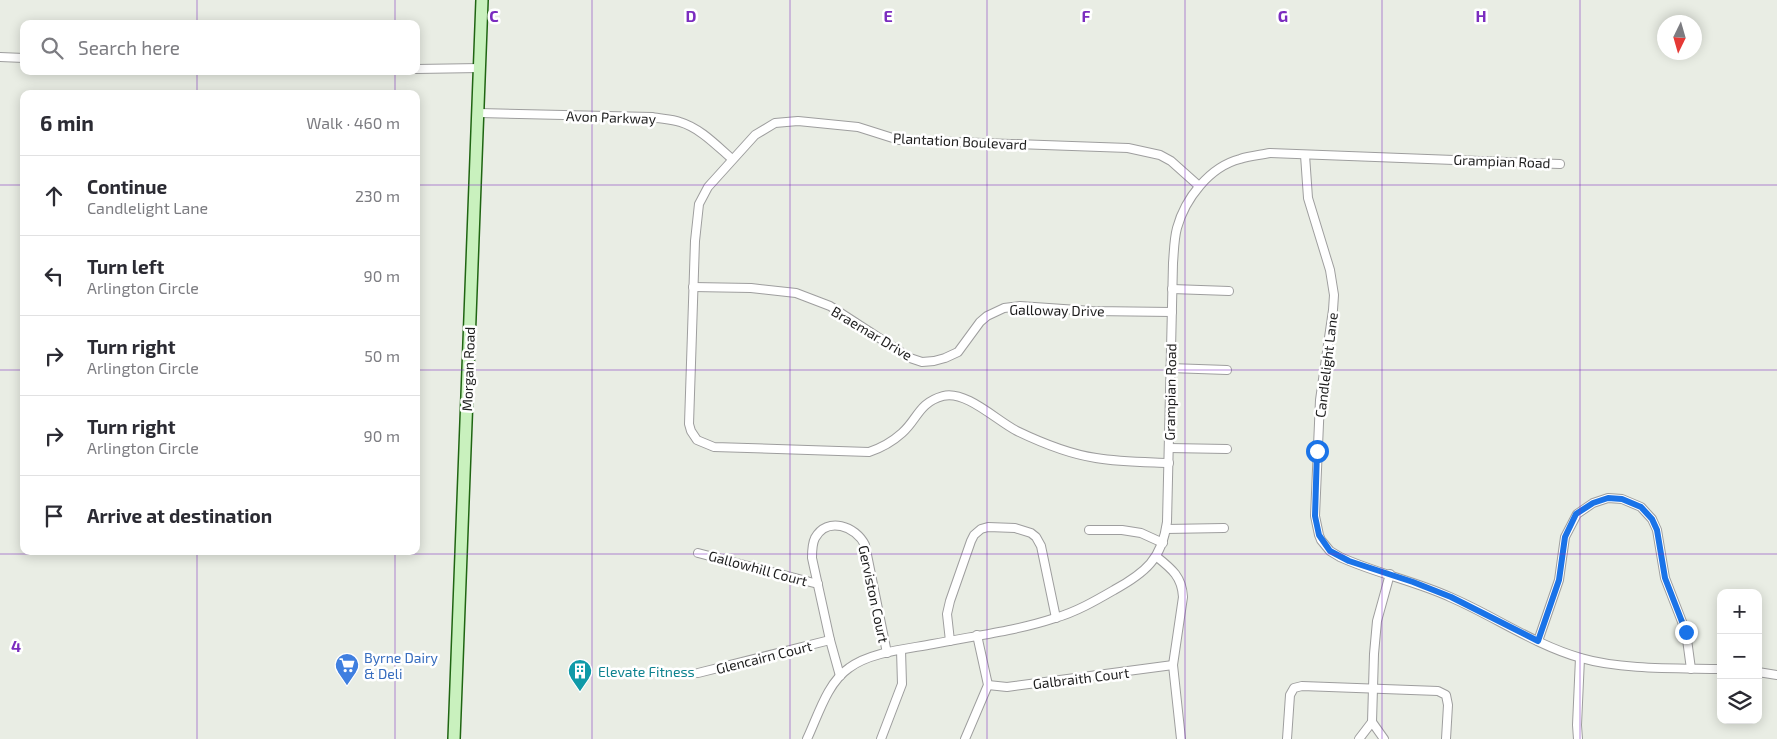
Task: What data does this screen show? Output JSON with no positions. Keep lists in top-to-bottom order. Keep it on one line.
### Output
{"streets":{"street":["Avon Parkway","Plantation Boulevard","Grampian Road","Galloway Drive","Braemar Drive","Candlelight Lane","Morgan Road","Gallowhill Court","Gerviston Court","Glencairn Court","Galbraith Court"]},"crossings":[["Avon Parkway","Plantation Boulevard"],["Avon Parkway","Morgan Road"],["Plantation Boulevard","Grampian Road"],["Plantation Boulevard","Braemar Drive"],["Grampian Road","Galloway Drive"],["Grampian Road","Candlelight Lane"],["Grampian Road","Gerviston Court"],["Galloway Drive","Braemar Drive"],["Gallowhill Court","Gerviston Court"]],"places":{"supermarket":["Byrne Dairy & Deli"],"building":["Elevate Fitness"]},"north":"bottom","page":{"search":"Search here","heading":["6 min","Walk · 460 m"],"list":[["Continue","Candlelight Lane","230 m"],["Turn left","Arlington Circle","90 m"],["Turn right","Arlington Circle","50 m"],["Turn right","Arlington Circle","90 m"],"Arrive at destination"],"map_buttons":["+","−"]},"grid":{"columns":["C","D","E","F","G","H"],"rows":["4"]}}
